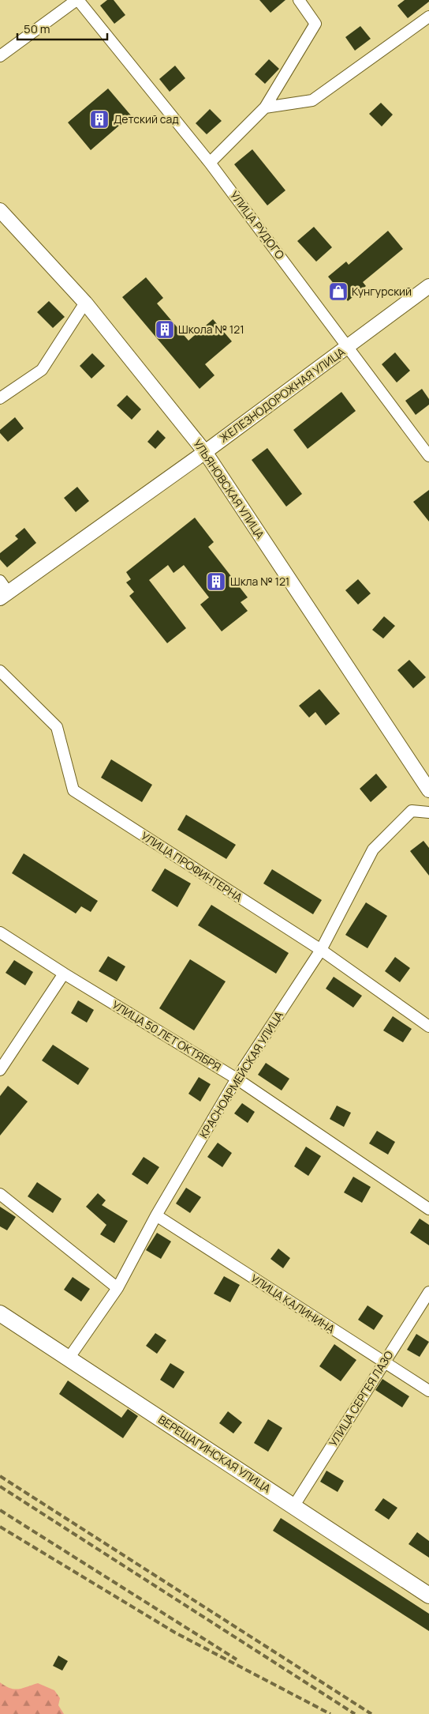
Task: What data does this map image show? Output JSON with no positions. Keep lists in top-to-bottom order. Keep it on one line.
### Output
{"streets":{"main road":["ВЕРЕЩАГИНСКАЯ УЛИЦА"],"street":["УЛИЦА РУДОГО","ЖЕЛЕЗНОДОРОЖНАЯ УЛИЦА","УЛЬЯНОВСКАЯ УЛИЦА","УЛИЦА ПРОФИНТЕРНА","УЛИЦА 50 ЛЕТ ОКТЯБРЯ","КРАСНОАРМЕЙСКАЯ УЛИЦА","УЛИЦА КАЛИНИНА","УЛИЦА СЕРГЕЯ ЛАЗО"]},"crossings":[["УЛИЦА РУДОГО","ЖЕЛЕЗНОДОРОЖНАЯ УЛИЦА"],["ЖЕЛЕЗНОДОРОЖНАЯ УЛИЦА","УЛЬЯНОВСКАЯ УЛИЦА"],["УЛИЦА ПРОФИНТЕРНА","КРАСНОАРМЕЙСКАЯ УЛИЦА"],["УЛИЦА 50 ЛЕТ ОКТЯБРЯ","КРАСНОАРМЕЙСКАЯ УЛИЦА"],["КРАСНОАРМЕЙСКАЯ УЛИЦА","УЛИЦА КАЛИНИНА"],["КРАСНОАРМЕЙСКАЯ УЛИЦА","ВЕРЕЩАГИНСКАЯ УЛИЦА"],["УЛИЦА КАЛИНИНА","УЛИЦА СЕРГЕЯ ЛАЗО"],["УЛИЦА СЕРГЕЯ ЛАЗО","ВЕРЕЩАГИНСКАЯ УЛИЦА"]],"places":{"building":["Детский сад","Школа № 121","Шкла № 121"],"shop":["Кунгурский"]},"scale_bar":"50 m"}
